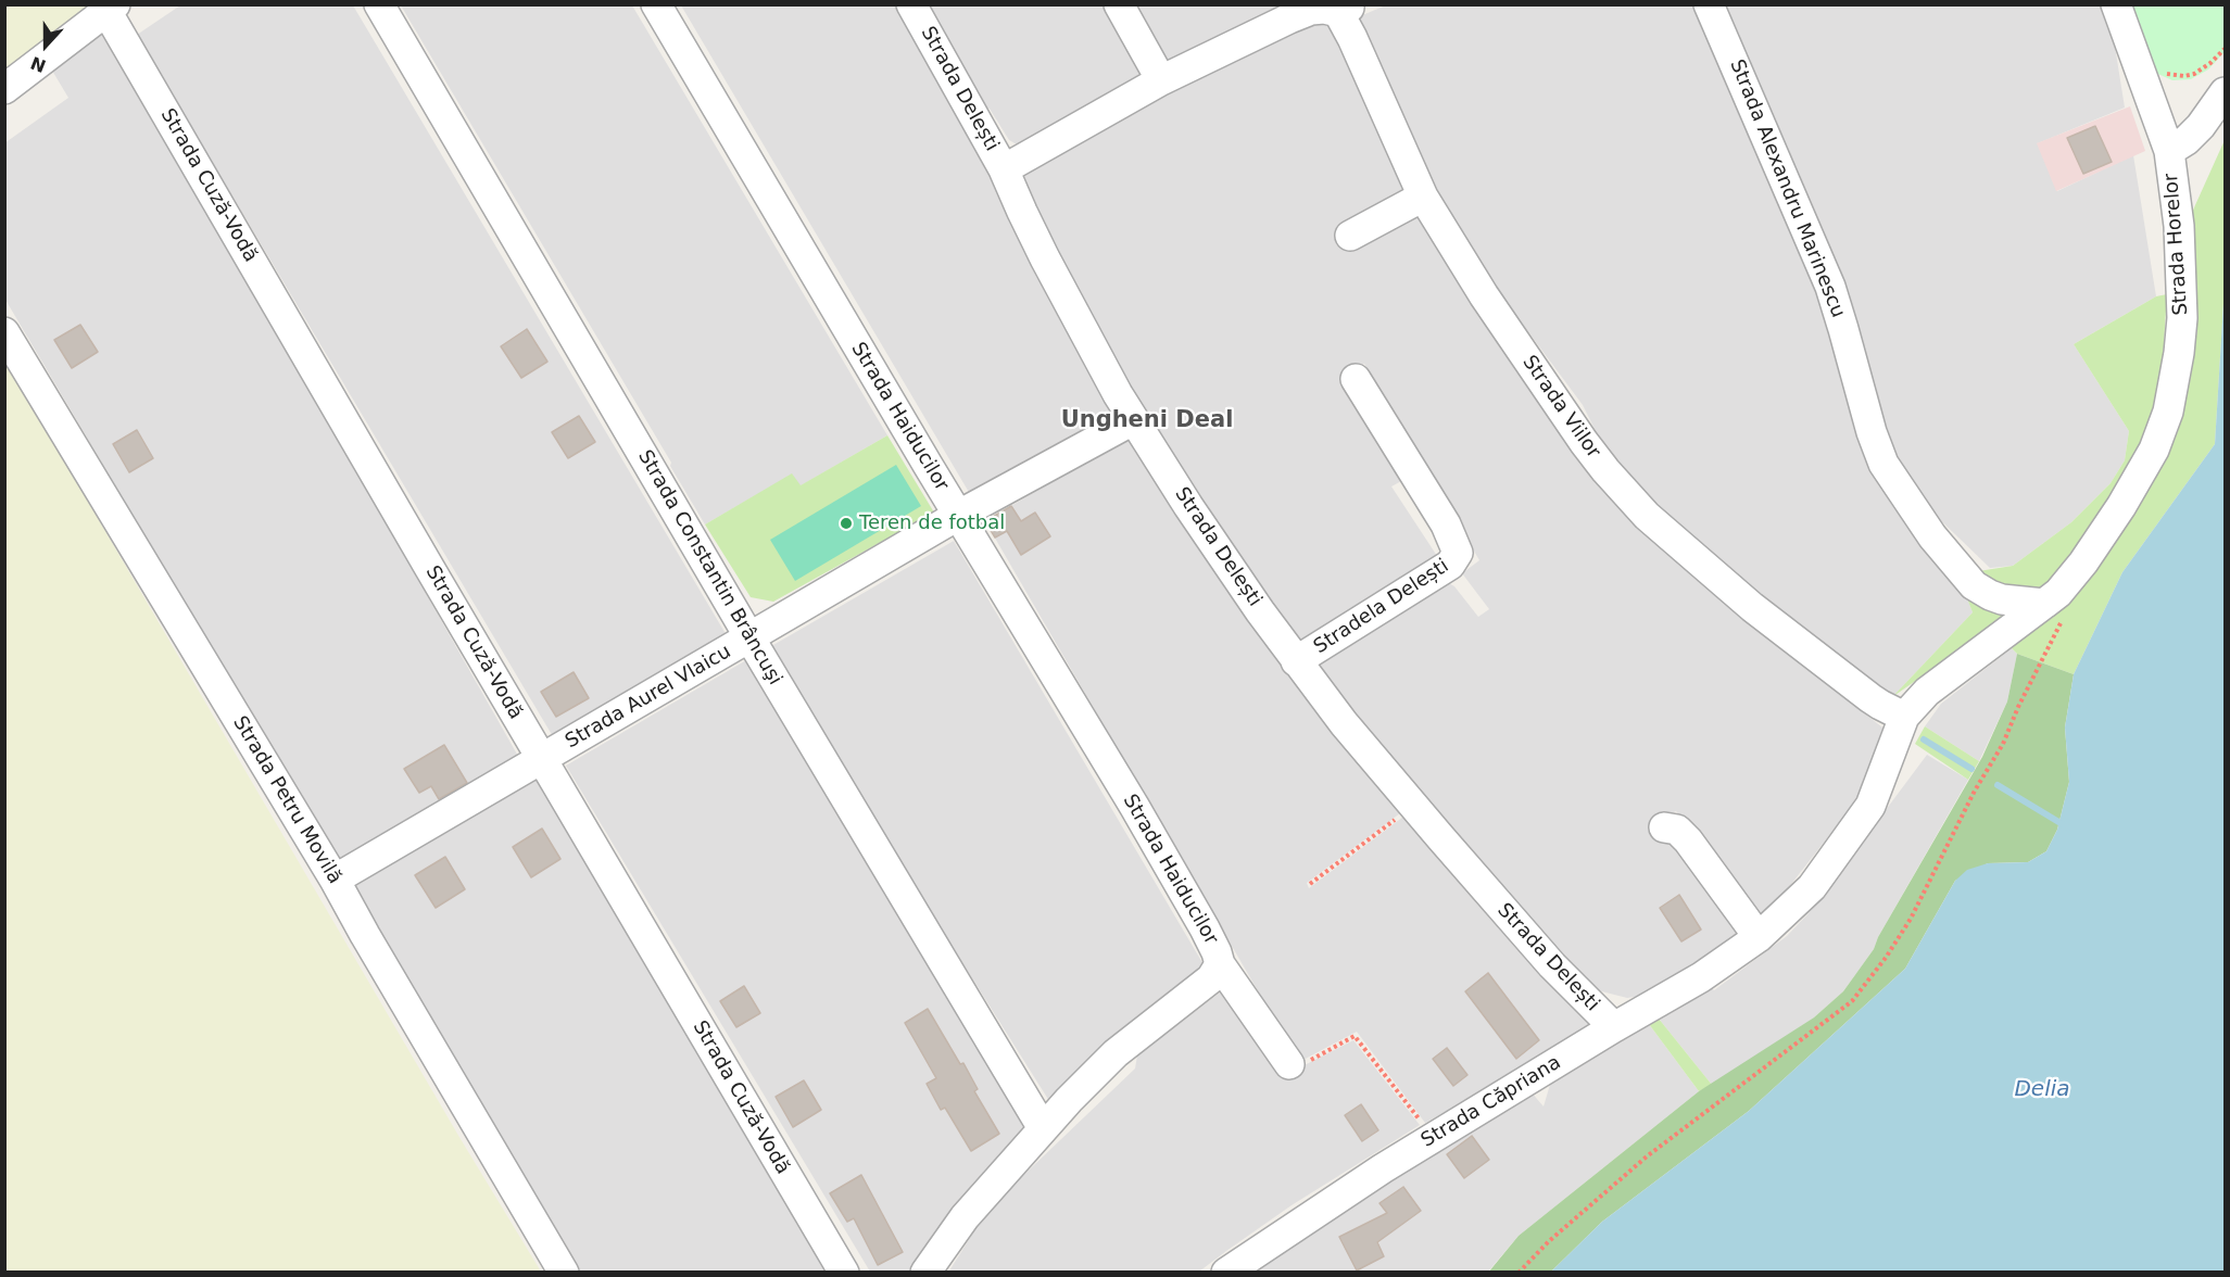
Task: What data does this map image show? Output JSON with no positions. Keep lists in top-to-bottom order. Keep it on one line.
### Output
{"streets":{"street":["Strada Delești","Strada Cuză-Vodă","Strada Alexandru Marinescu","Strada Horelor","Strada Viilor","Strada Haiducilor","Strada Constantin Brâncuşi","Stradela Delești","Strada Aurel Vlaicu","Strada Petru Movilă","Strada Căpriana"]},"crossings":[["Strada Delești","Stradela Delești"],["Strada Delești","Strada Aurel Vlaicu"],["Strada Delești","Strada Căpriana"],["Strada Cuză-Vodă","Strada Aurel Vlaicu"],["Strada Alexandru Marinescu","Strada Horelor"],["Strada Alexandru Marinescu","Strada Căpriana"],["Strada Horelor","Strada Căpriana"],["Strada Viilor","Strada Căpriana"],["Strada Haiducilor","Strada Constantin Brâncuşi"],["Strada Haiducilor","Strada Aurel Vlaicu"],["Strada Constantin Brâncuşi","Strada Aurel Vlaicu"],["Strada Aurel Vlaicu","Strada Petru Movilă"]],"districts":["Ungheni Deal"],"water":["Delia"],"places":["Teren de fotbal"],"north":"bottom"}
